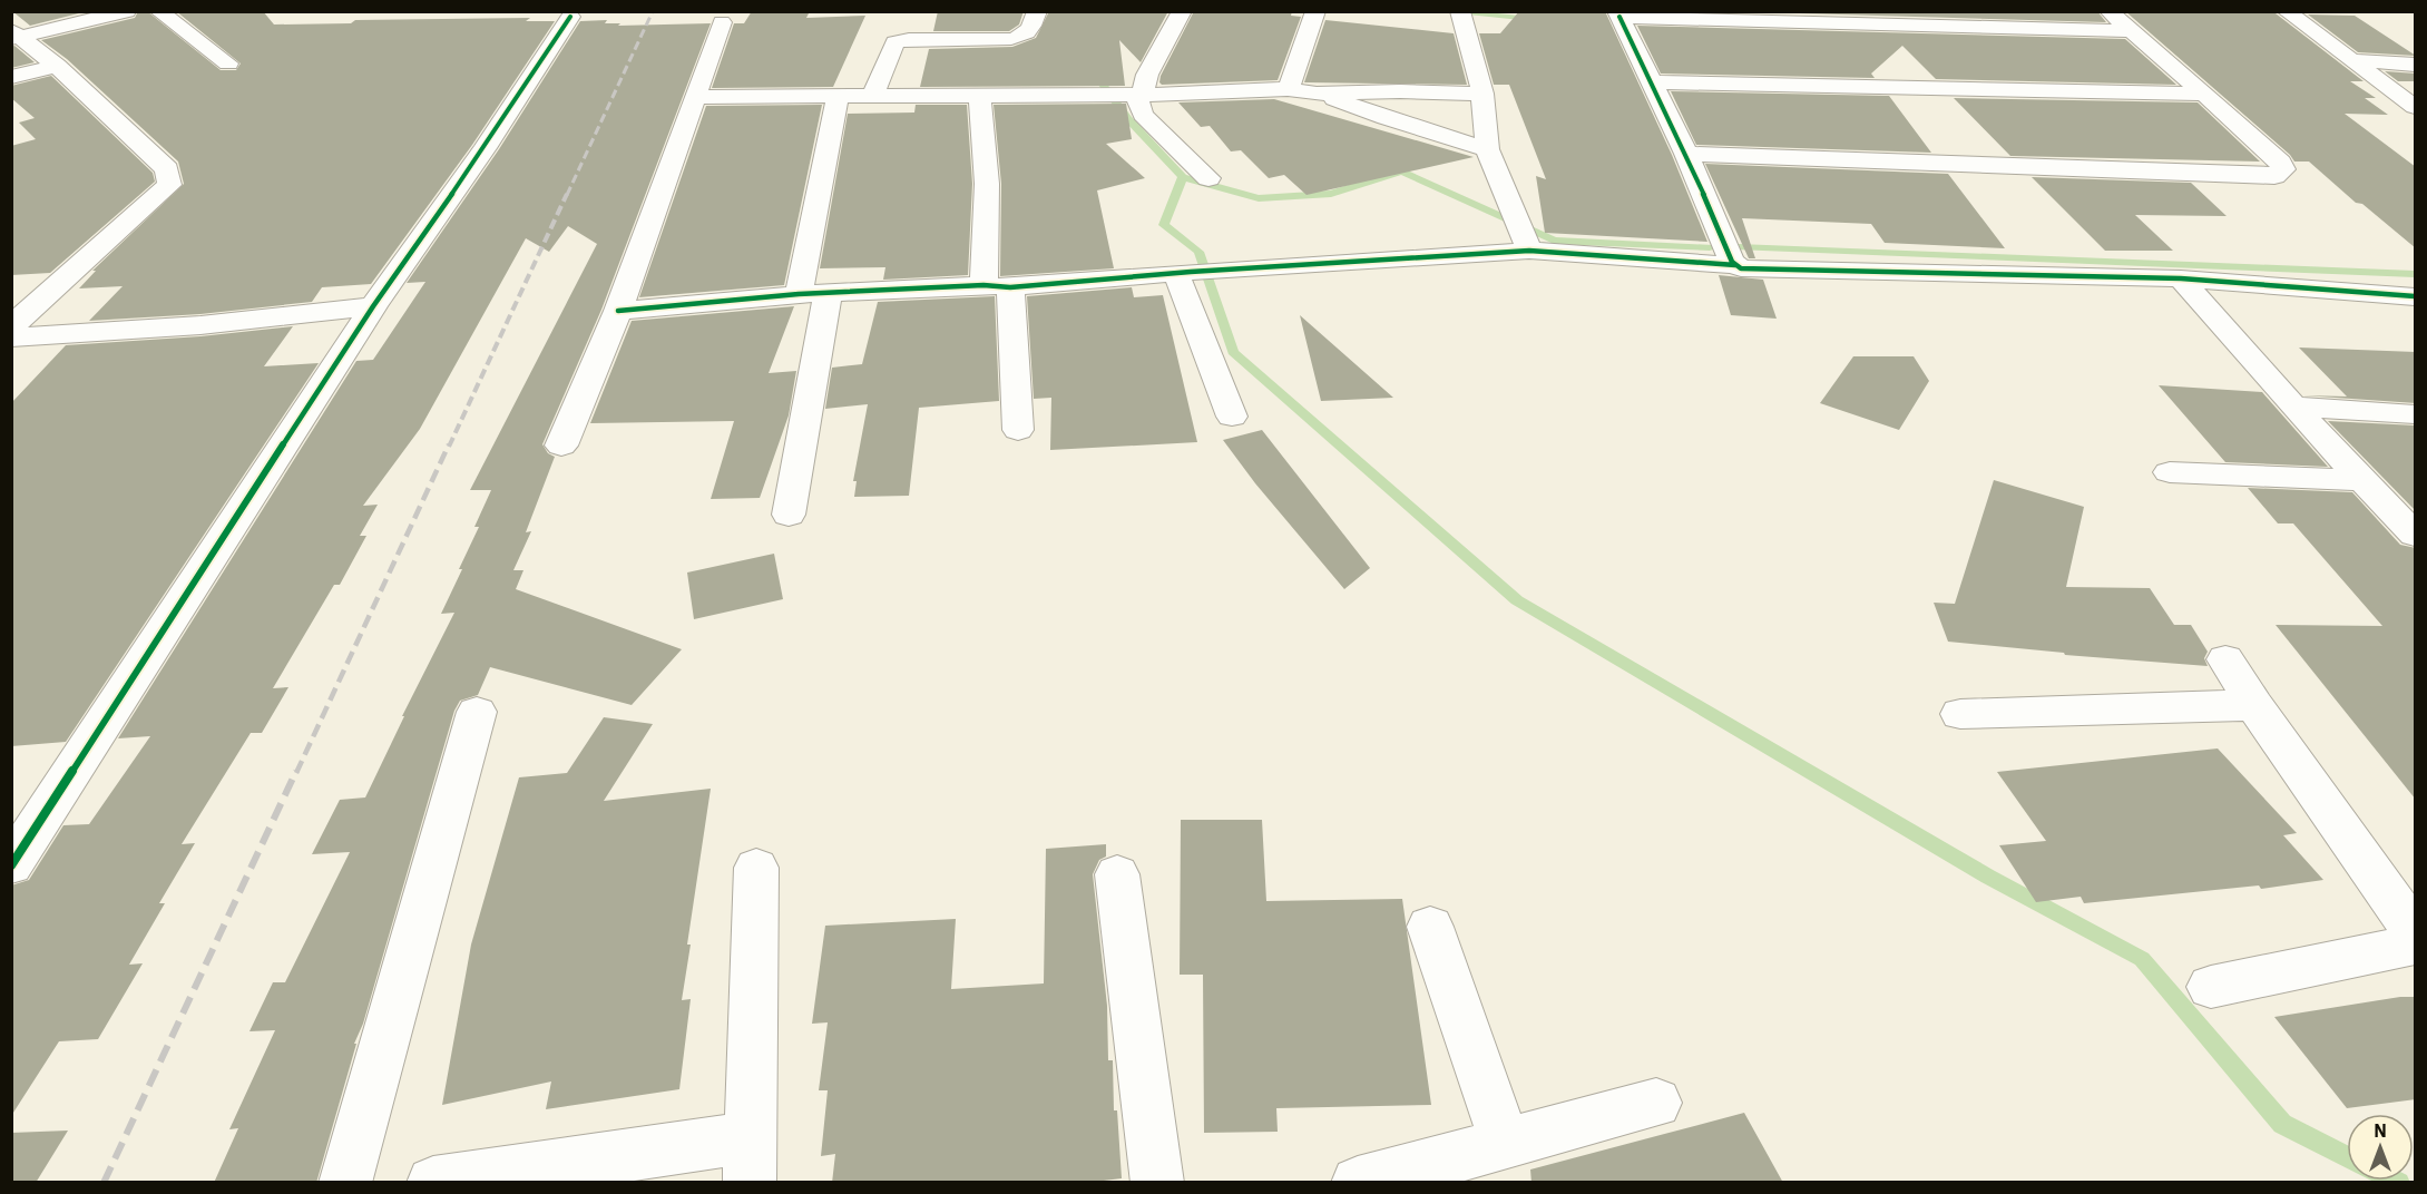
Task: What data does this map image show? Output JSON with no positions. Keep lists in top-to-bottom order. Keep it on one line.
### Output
{"north":"top"}
